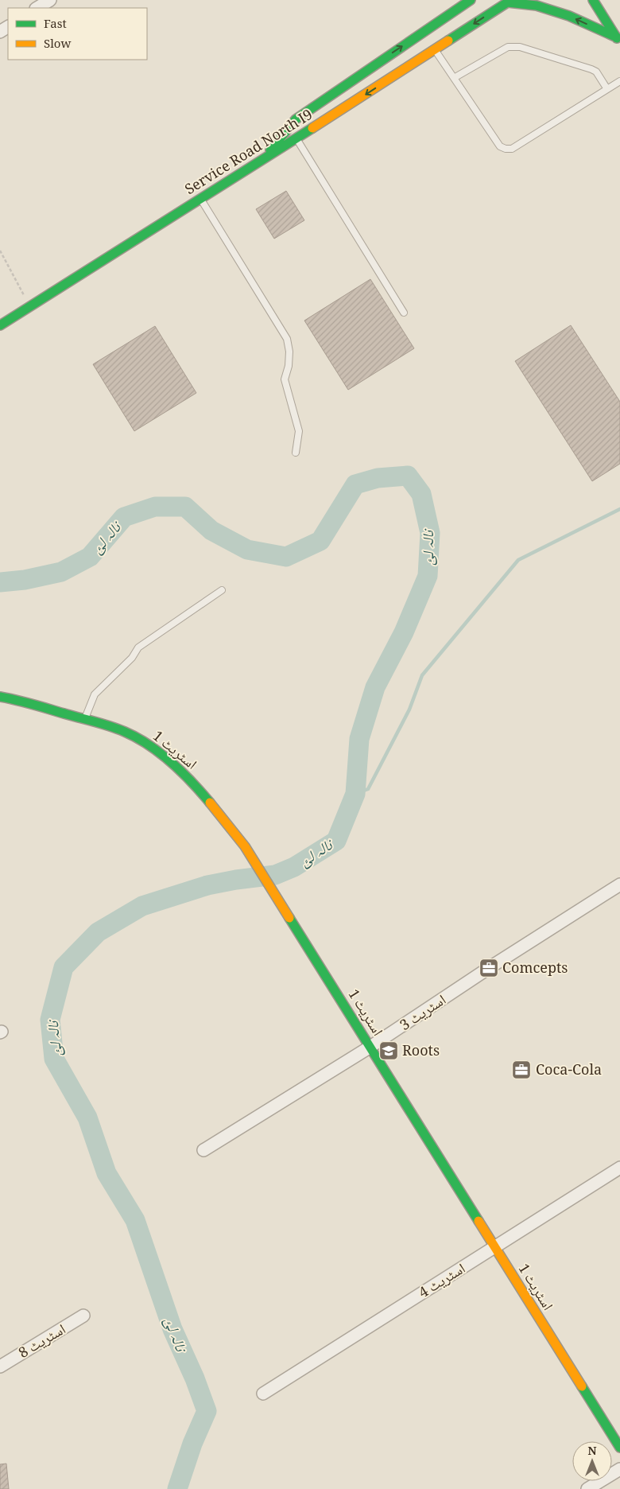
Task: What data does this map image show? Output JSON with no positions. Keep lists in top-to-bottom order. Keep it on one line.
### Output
{"streets":{"main road":["Service Road North I9","اسٹریٹ 1"],"street":["اسٹریٹ 3","اسٹریٹ 4","اسٹریٹ 8"]},"crossings":[["اسٹریٹ 1","اسٹریٹ 3"],["اسٹریٹ 1","اسٹریٹ 4"]],"water":["نالہ لئ"],"places":{"office":["Comcepts","Coca-Cola"],"school or university":["Roots"]},"legend":["Fast","Slow"],"north":"top"}
